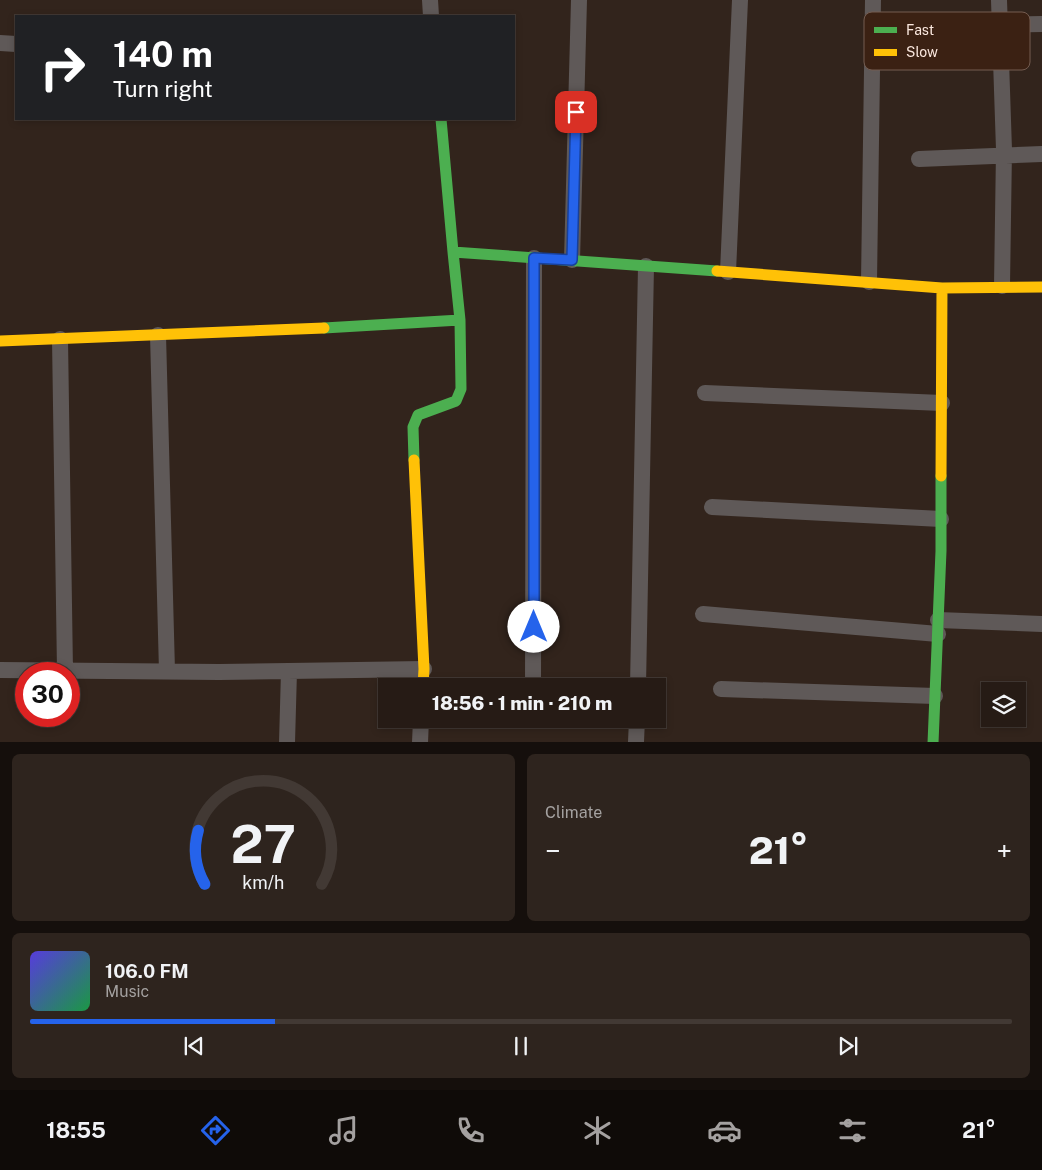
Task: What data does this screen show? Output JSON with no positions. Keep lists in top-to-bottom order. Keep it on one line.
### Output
{"legend":["Fast","Slow"],"page":{"turn":["140 m","Turn right"],"limit":"30","trip":"18:56 · 1 min · 210 m","tile":"Climate","heat":["−","21°","+"],"song":["106.0 FM","Music"],"tabs":["18:55","21°"],"gauge":["27","km/h"]}}
